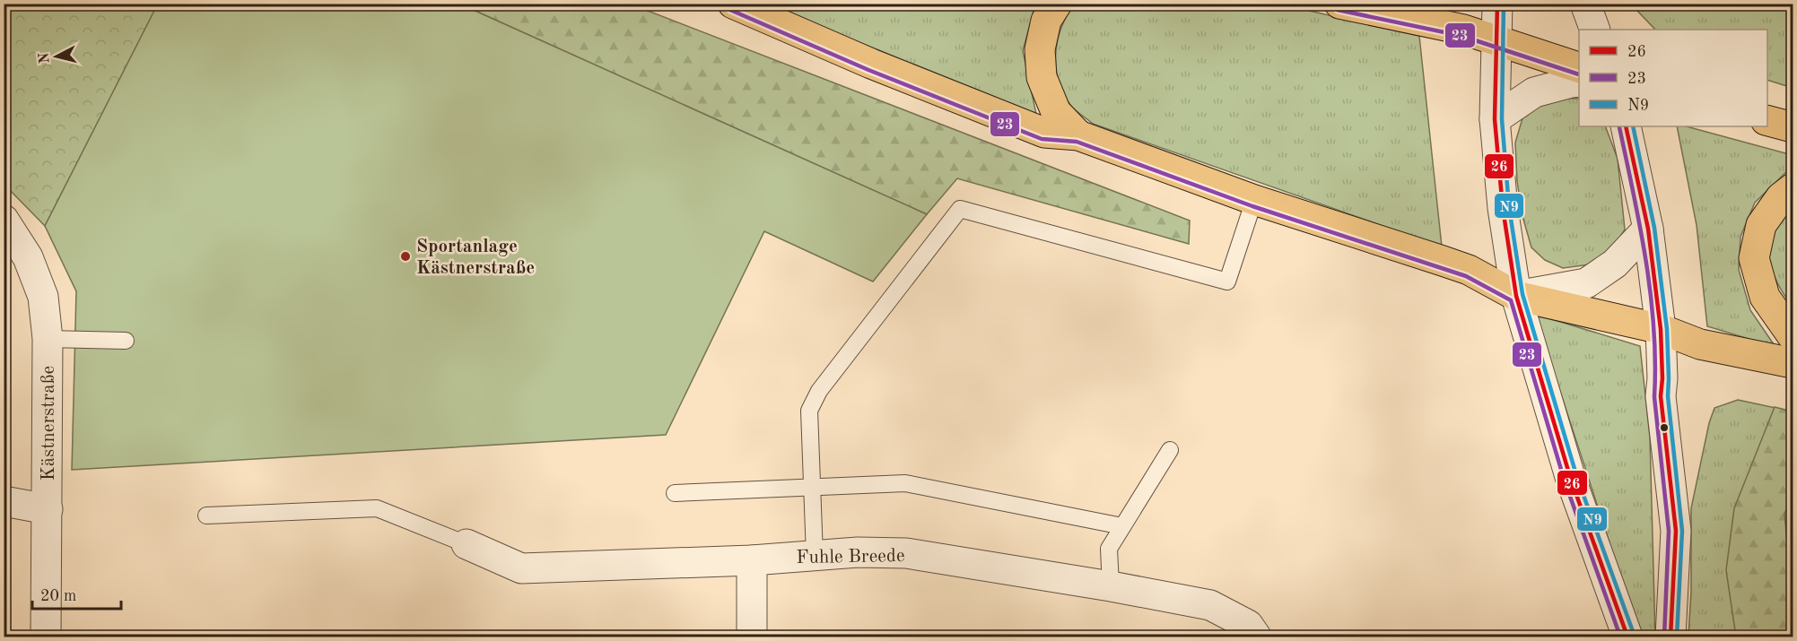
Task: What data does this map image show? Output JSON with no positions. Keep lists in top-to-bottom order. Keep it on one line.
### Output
{"streets":{"street":["Kästnerstraße","Fuhle Breede"]},"places":["Sportanlage Kästnerstraße"],"lines":["transit line 26","transit line N9","transit line 23"],"legend":["26","23","N9"],"scale_bar":"20 m","north":"left"}
